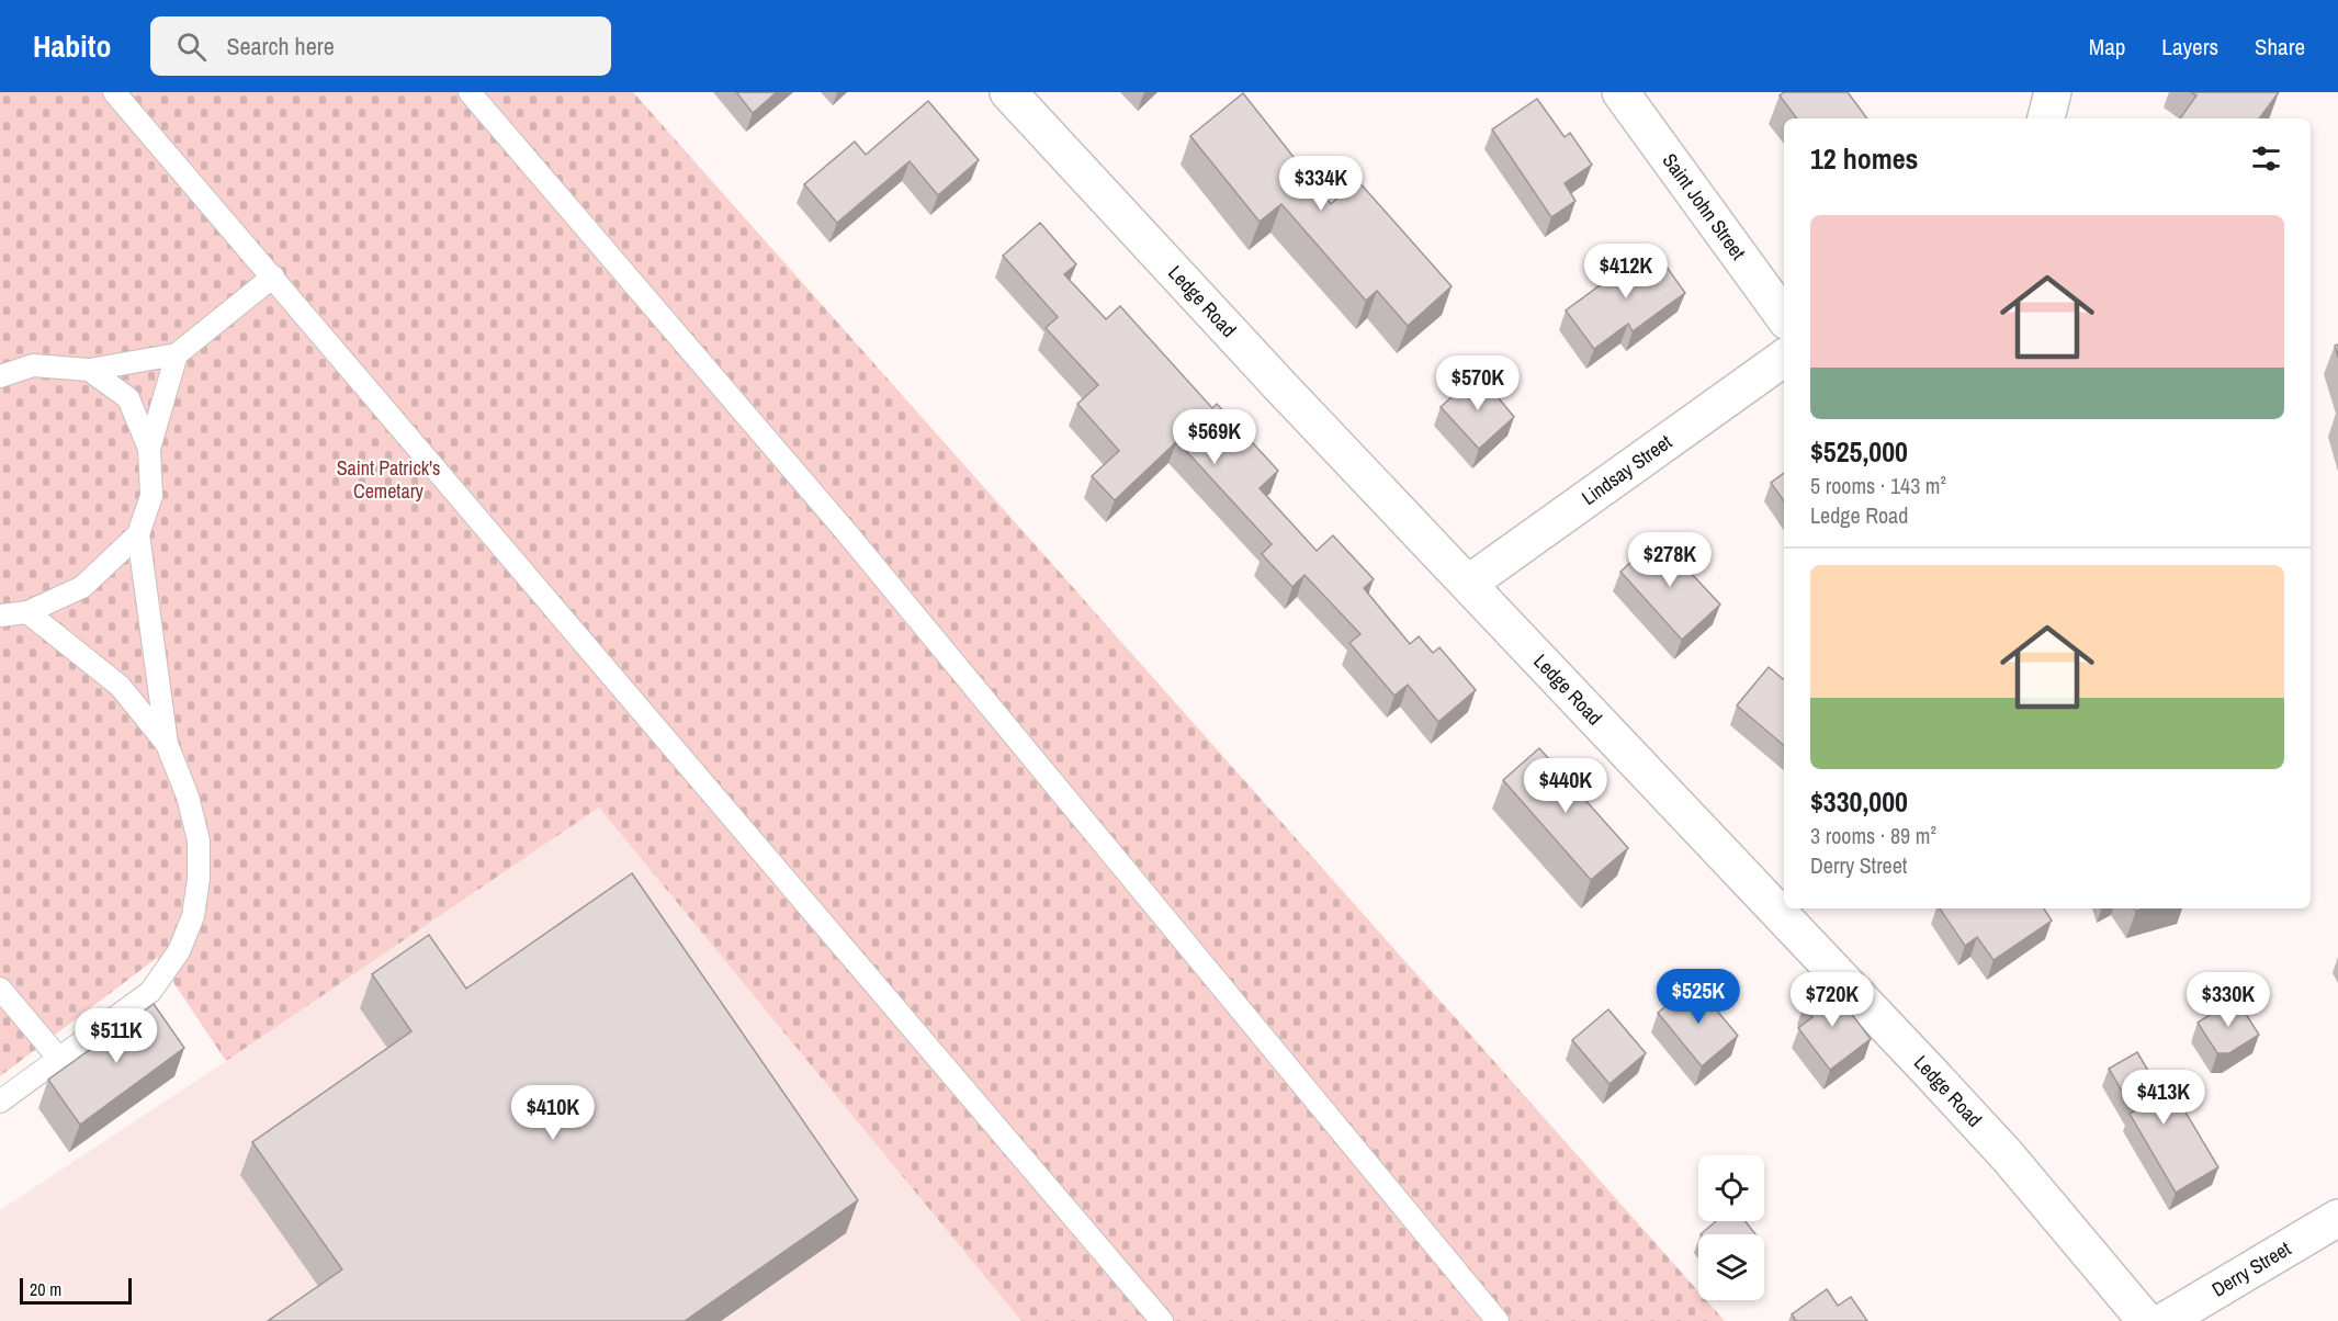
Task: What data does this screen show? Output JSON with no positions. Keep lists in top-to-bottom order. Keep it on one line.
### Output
{"streets":{"street":["Saint John Street","Ledge Road","Lindsay Street","Derry Street"]},"crossings":[["Ledge Road","Lindsay Street"]],"parks":["Saint Patrick's Cemetary"],"scale_bar":"20 m","page":{"header":"Habito","search":"Search here","nav":["Map","Layers","Share"],"heading":"12 homes","price":["$334K","$412K","$570K","$569K","$278K","$440K","$525K","$720K","$330K","$511K","$413K","$410K"],"list":[{"name":"$525,000","note":"5 rooms · 143 m² · Ledge Road"},{"name":"$330,000","note":"3 rooms · 89 m² · Derry Street"}],"scale":"20 m"}}
